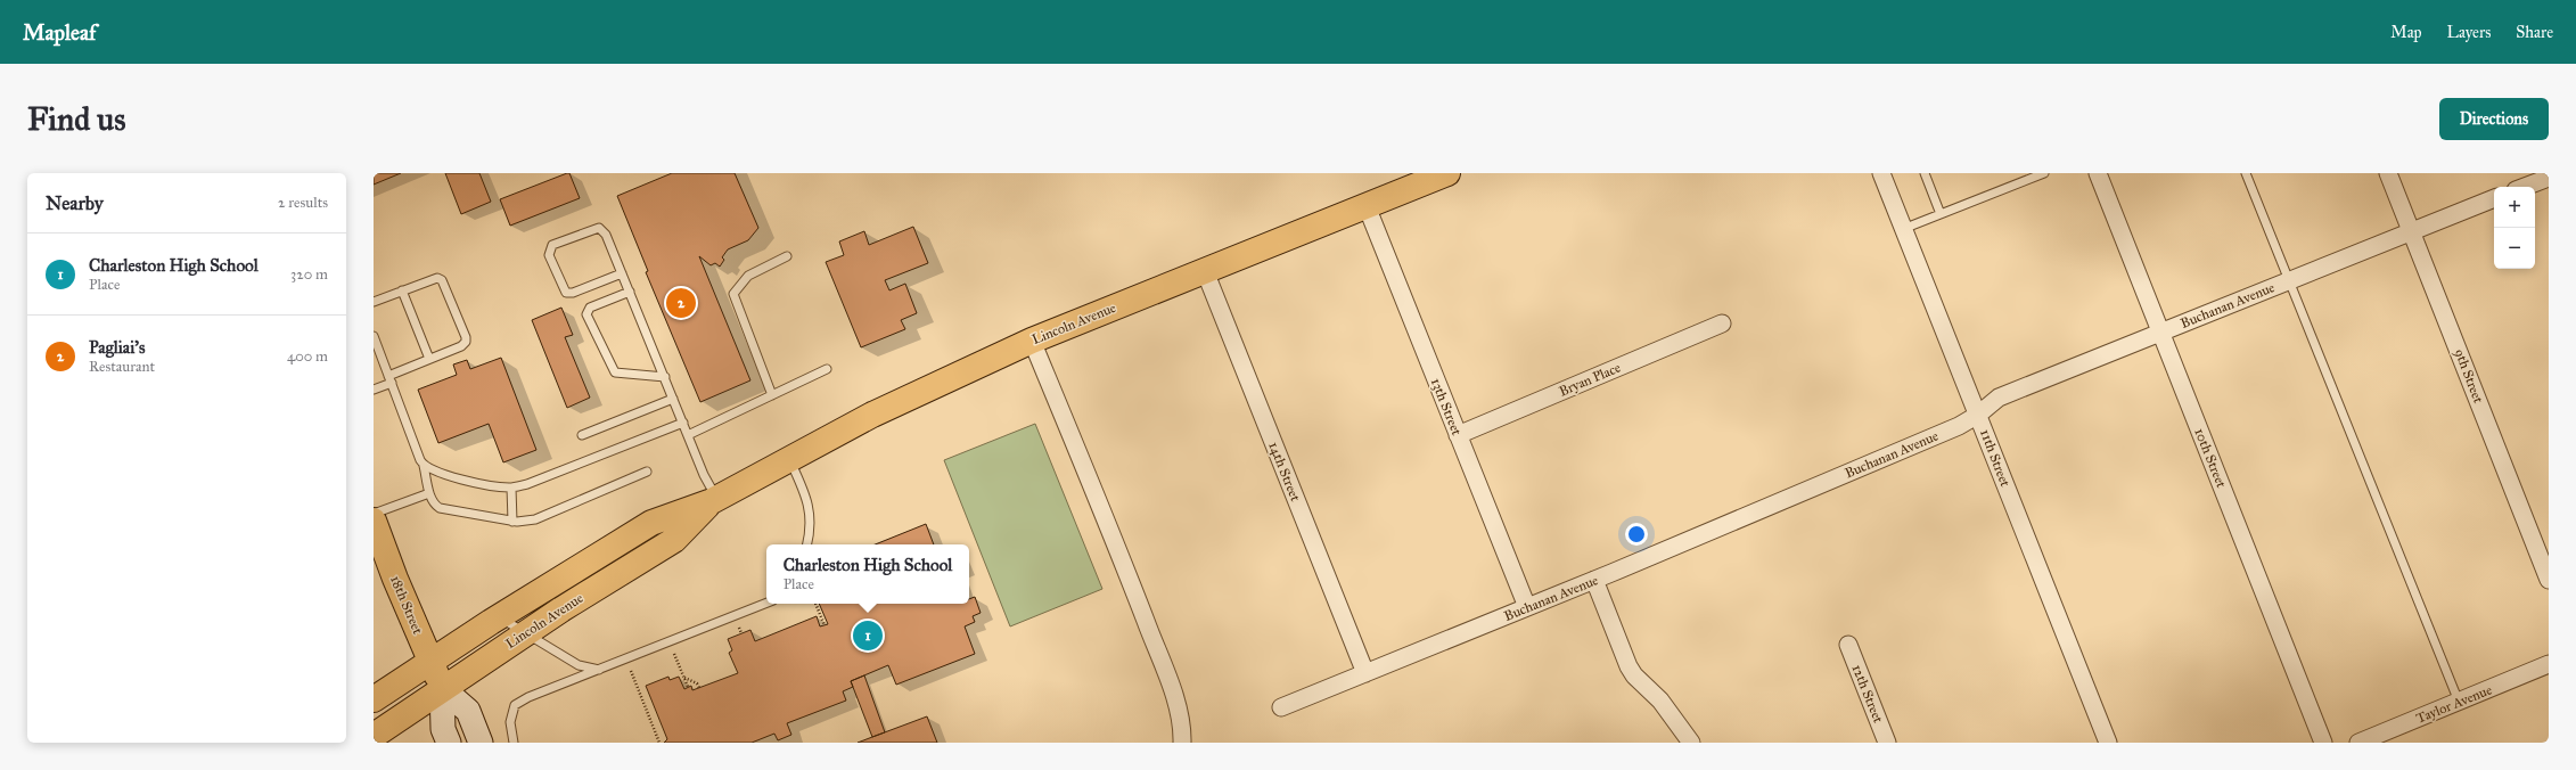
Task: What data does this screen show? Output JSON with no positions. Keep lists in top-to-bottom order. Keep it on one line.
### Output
{"streets":{"main road":["Lincoln Avenue","18th Street"],"street":["Buchanan Avenue","9th Street","Bryan Place","13th Street","11th Street","10th Street","14th Street","12th Street","Taylor Avenue"]},"crossings":[["Buchanan Avenue","9th Street"],["Buchanan Avenue","13th Street"],["Buchanan Avenue","11th Street"],["Buchanan Avenue","10th Street"],["Buchanan Avenue","14th Street"],["Lincoln Avenue","13th Street"],["Lincoln Avenue","14th Street"],["Lincoln Avenue","18th Street"],["Bryan Place","13th Street"]],"page":{"header":"Mapleaf","nav":["Map","Layers","Share"],"buttons":"Directions","title":"Find us","heading":["Nearby","2 results"],"map_buttons":["+","−"],"list":[{"mark":"1","name":"Charleston High School","note":"Place","value":"320 m"},{"mark":"2","name":"Pagliai's","note":"Restaurant","value":"400 m"}],"pins":["2","1"],"popup":["Charleston High School","Place"]}}
